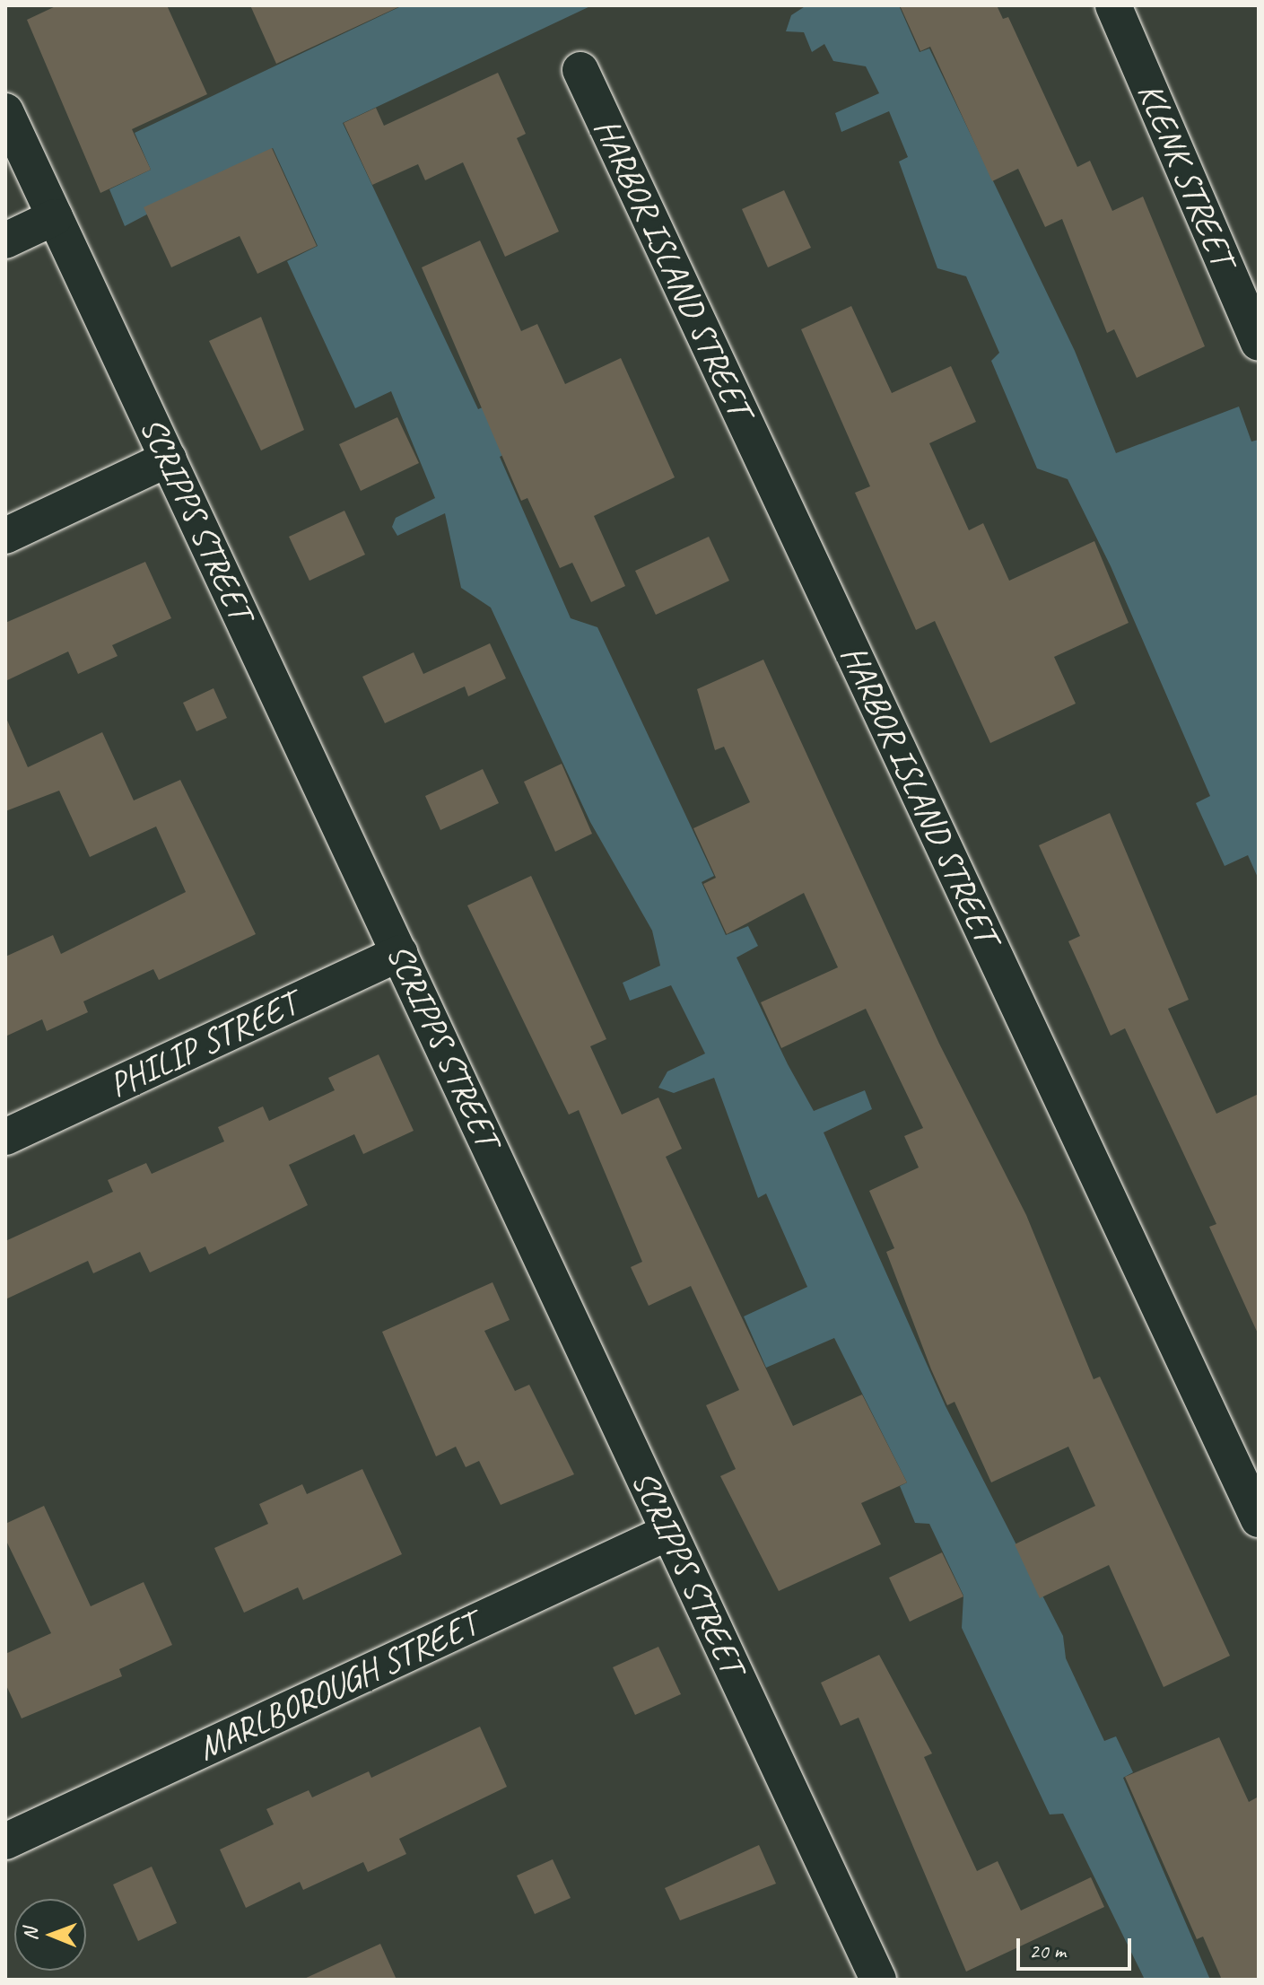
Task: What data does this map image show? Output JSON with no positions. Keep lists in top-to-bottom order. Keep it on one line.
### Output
{"streets":{"street":["KLENK STREET","HARBOR ISLAND STREET","SCRIPPS STREET","PHILIP STREET","MARLBOROUGH STREET"]},"crossings":[["SCRIPPS STREET","PHILIP STREET"],["SCRIPPS STREET","MARLBOROUGH STREET"]],"scale_bar":"20 m","north":"left"}
